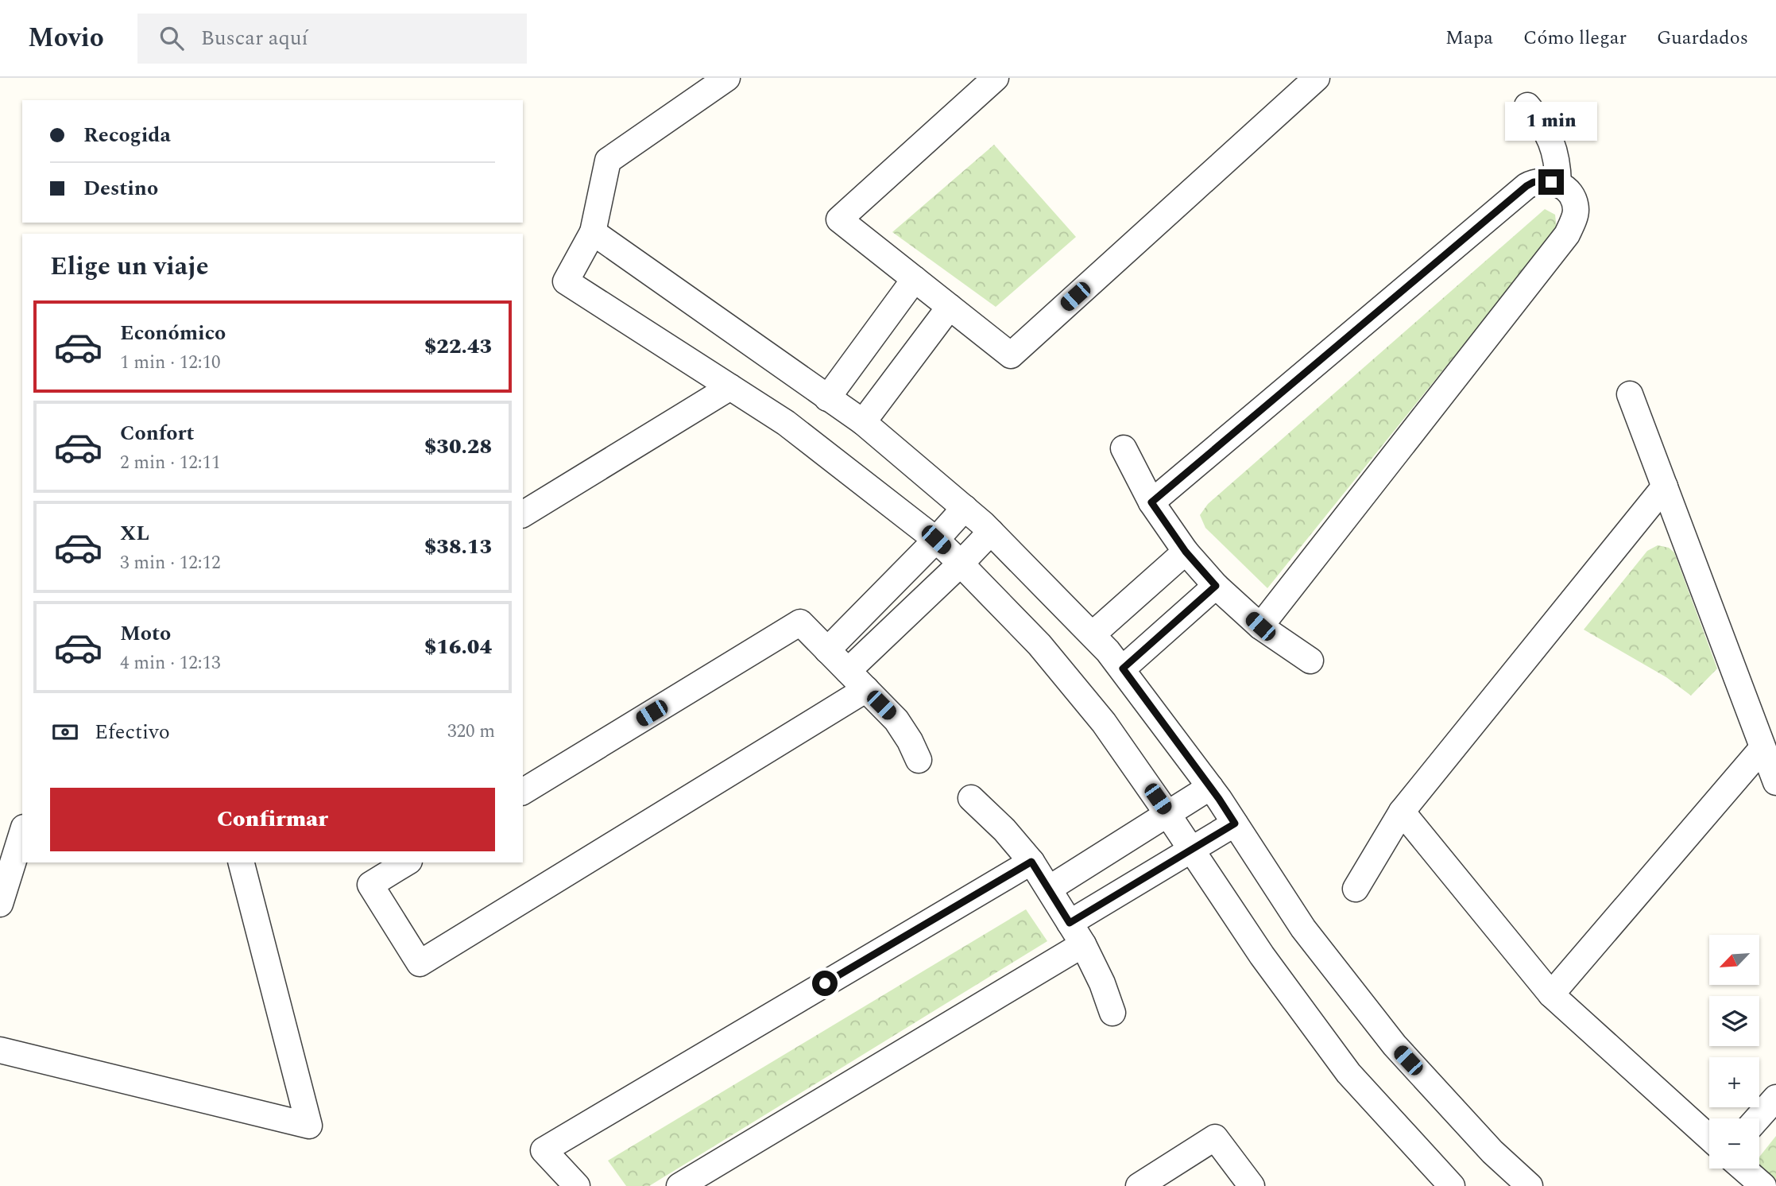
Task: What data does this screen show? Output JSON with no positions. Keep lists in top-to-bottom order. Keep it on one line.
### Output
{"north":"bottom left","page":{"header":"Movio","search":"Buscar aquí","nav":["Mapa","Cómo llegar","Guardados"],"banner":["Recogida","Destino"],"bubble":"1 min","heading":"Elige un viaje","list":[{"name":"Económico","note":"1 min · 12:10","value":"$22.43"},{"name":"Confort","note":"2 min · 12:11","value":"$30.28"},{"name":"XL","note":"3 min · 12:12","value":"$38.13"},{"name":"Moto","note":"4 min · 12:13","value":"$16.04"}],"pay":["Efectivo","320 m"],"buttons":"Confirmar","map_buttons":["+","−"]}}
